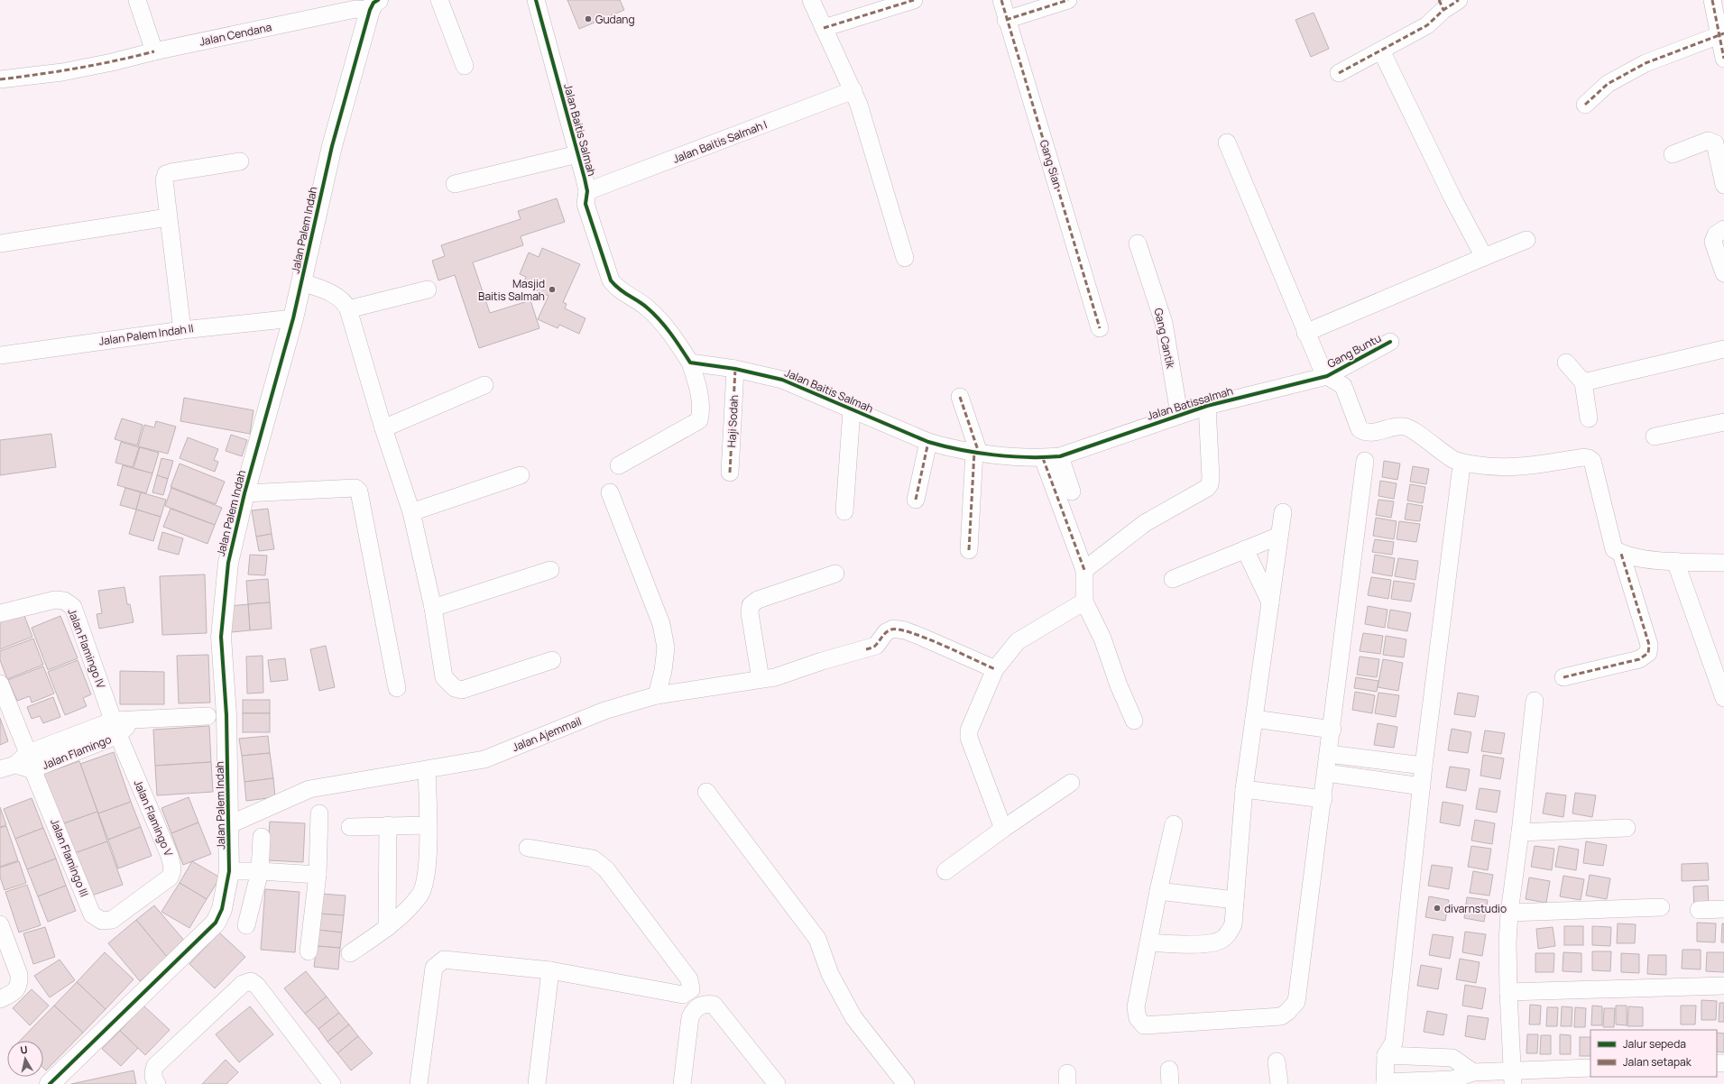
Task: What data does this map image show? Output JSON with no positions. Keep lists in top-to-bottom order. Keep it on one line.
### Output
{"streets":{"street":["Jalan Cendana","Jalan Baitis Salmah","Jalan Baitis Salmah I","Gang Sian","Jalan Palem Indah","Jalan Palem Indah II","Gang Cantik","Gang Buntu","Jalan Batissalmah","Haji Sodah","Jalan Flamingo IV","Jalan Ajemmail","Jalan Flamingo","Jalan Flamingo V","Jalan Flamingo III"]},"crossings":[["Jalan Cendana","Jalan Palem Indah"],["Jalan Baitis Salmah","Jalan Baitis Salmah I"],["Jalan Baitis Salmah","Jalan Batissalmah"],["Jalan Baitis Salmah","Haji Sodah"],["Jalan Palem Indah","Jalan Palem Indah II"],["Jalan Palem Indah","Jalan Ajemmail"],["Gang Cantik","Jalan Batissalmah"],["Gang Buntu","Jalan Batissalmah"],["Jalan Flamingo IV","Jalan Flamingo"],["Jalan Flamingo IV","Jalan Flamingo V"],["Jalan Flamingo","Jalan Flamingo V"],["Jalan Flamingo","Jalan Flamingo III"],["Jalan Flamingo V","Jalan Flamingo III"]],"places":["Gudang","Masjid Baitis Salmah","divarnstudio"],"legend":["Jalur sepeda","Jalan setapak"],"north":"top"}
